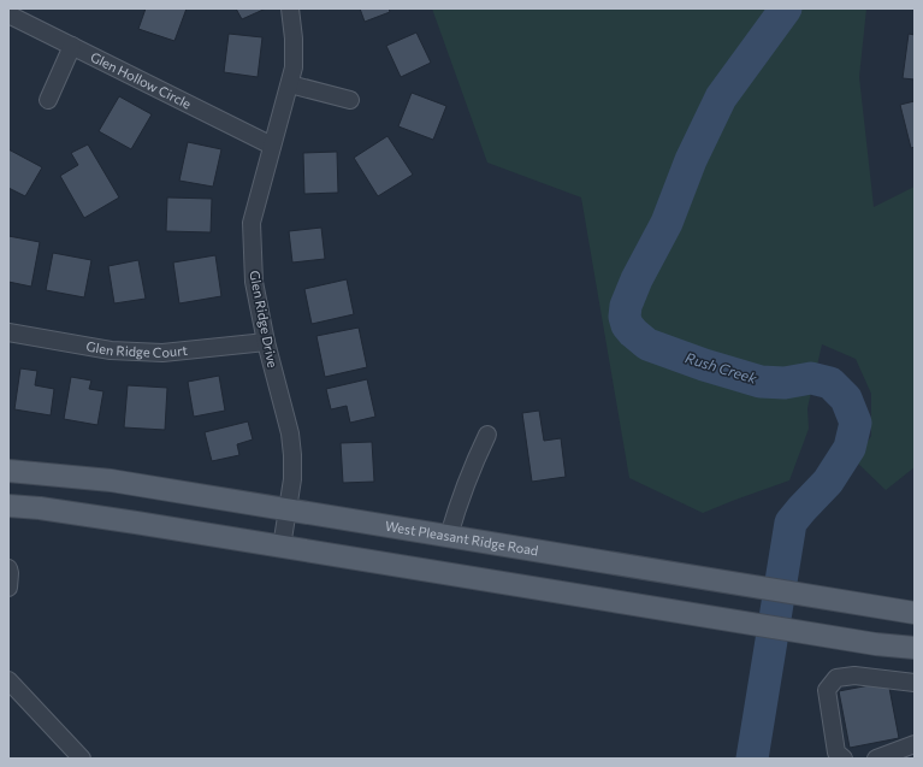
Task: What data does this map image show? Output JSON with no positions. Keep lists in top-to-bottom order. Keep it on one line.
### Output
{"streets":{"main road":["West Pleasant Ridge Road"],"street":["Glen Hollow Circle","Glen Ridge Drive","Glen Ridge Court"]},"crossings":[["Glen Hollow Circle","Glen Ridge Drive"],["Glen Ridge Drive","Glen Ridge Court"],["Glen Ridge Drive","West Pleasant Ridge Road"]],"water":["Rush Creek"]}
